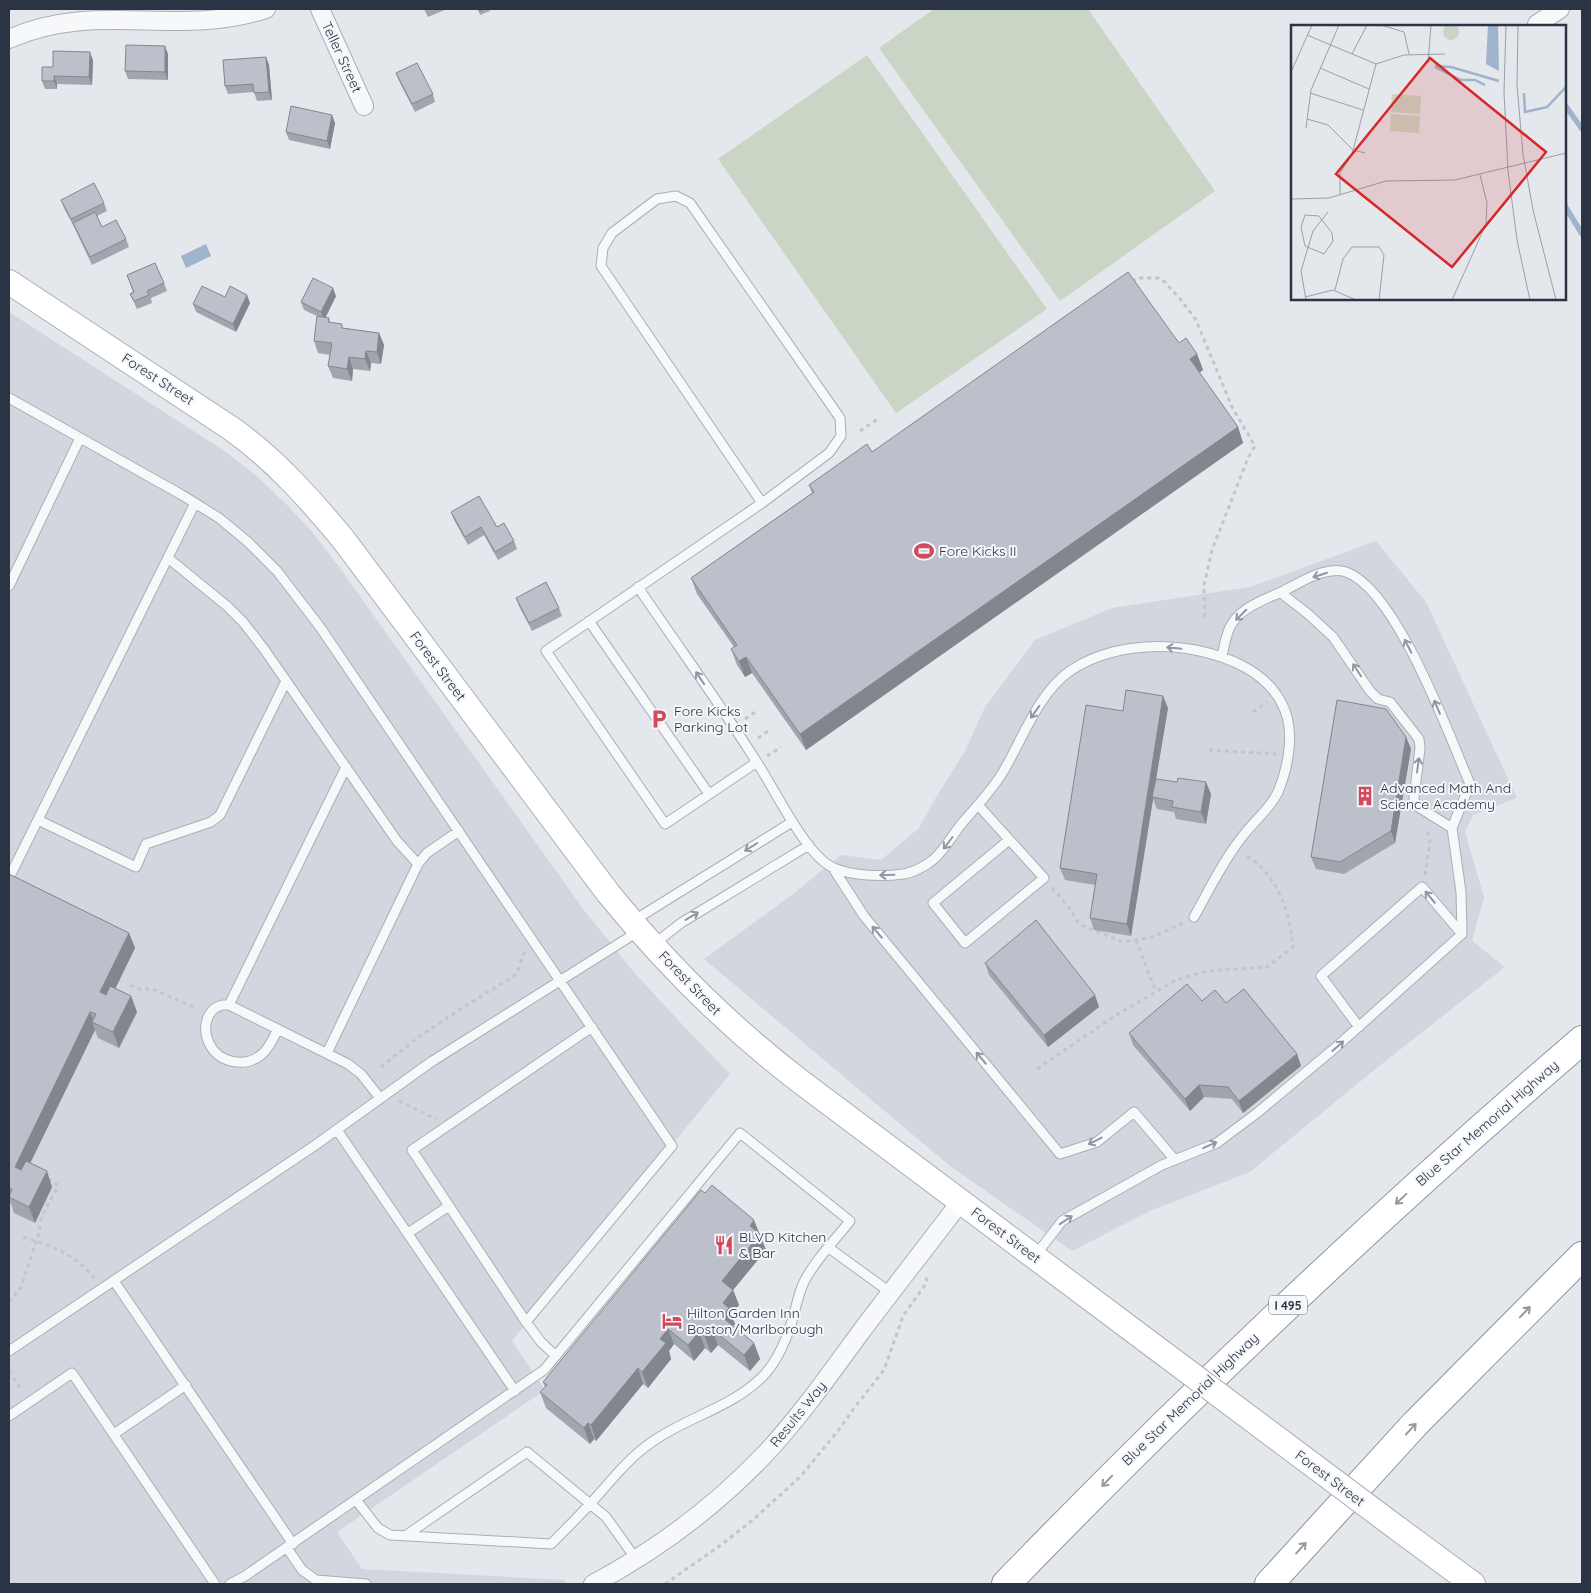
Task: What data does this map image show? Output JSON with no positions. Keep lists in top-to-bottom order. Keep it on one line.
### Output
{"streets":{"highway":["Blue Star Memorial Highway","I 495"],"main road":["Forest Street"],"street":["Teller Street","Results Way"]},"crossings":[["Forest Street","Results Way"]],"places":{"sports":["Fore Kicks II"],"parking":["Fore Kicks Parking Lot"],"building":["Advanced Math And Science Academy"],"restaurant":["BLVD Kitchen & Bar"],"hotel":["Hilton Garden Inn Boston/Marlborough"]}}
